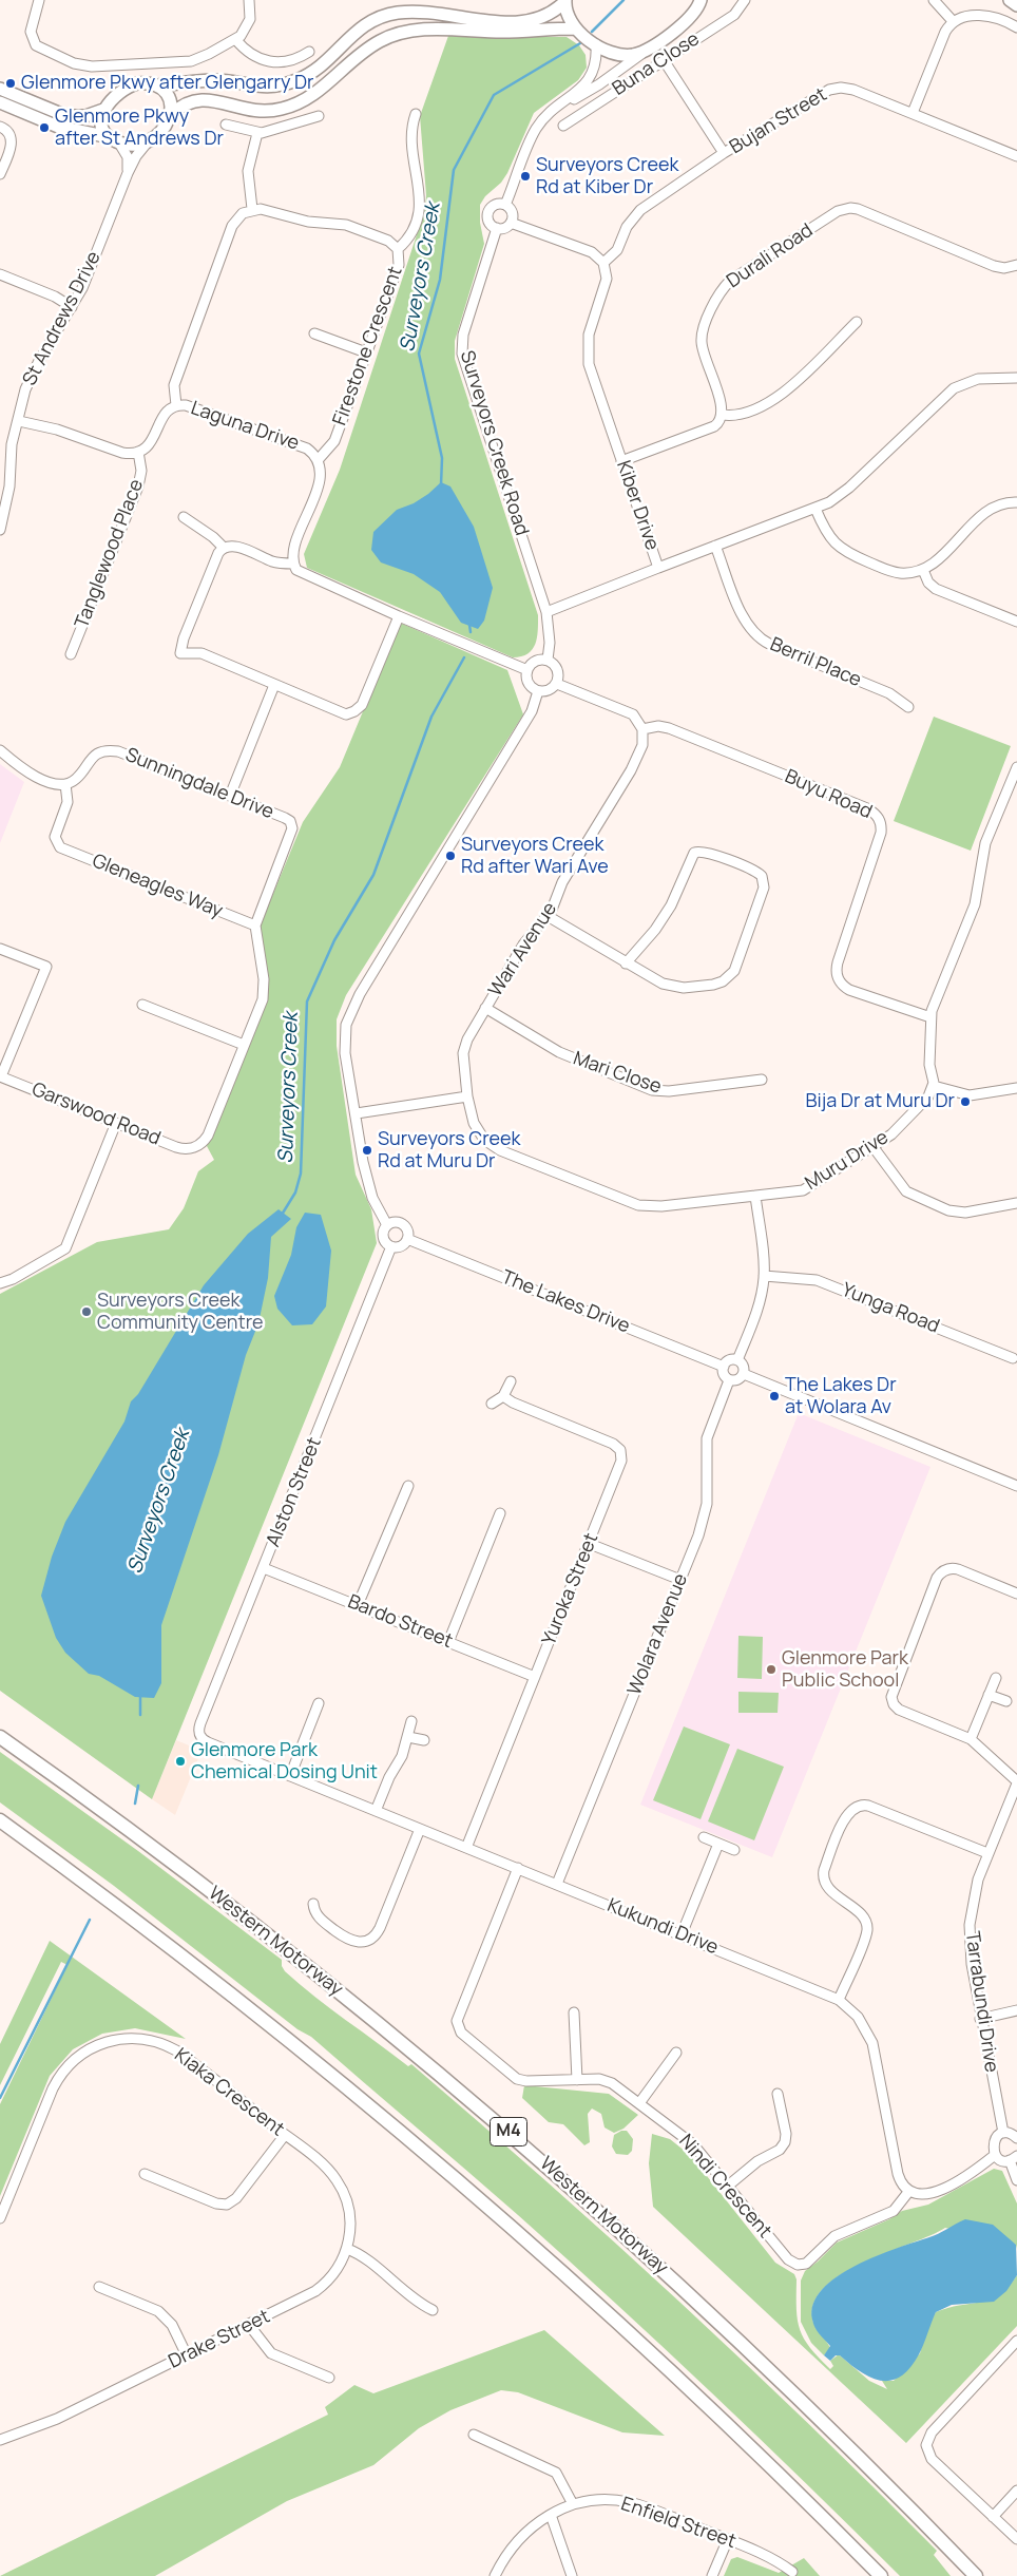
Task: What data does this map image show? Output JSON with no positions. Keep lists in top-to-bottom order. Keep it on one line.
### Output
{"streets":{"highway":["Western Motorway","M4"],"street":["Buna Close","Bujan Street","Durali Road","St Andrews Drive","Firestone Crescent","Laguna Drive","Surveyors Creek Road","Kiber Drive","Tanglewood Place","Berril Place","Sunningdale Drive","Buyu Road","Gleneagles Way","Wari Avenue","Mari Close","Garswood Road","Muru Drive","The Lakes Drive","Yunga Road","Alston Street","Yuroka Street","Bardo Street","Wolara Avenue","Kukundi Drive","Tarrabundi Drive","Kiaka Crescent","Nindi Crescent","Drake Street","Enfield Street"]},"crossings":[["Bujan Street","Kiber Drive"],["Firestone Crescent","Laguna Drive"],["Laguna Drive","Tanglewood Place"],["Kiber Drive","Berril Place"],["Sunningdale Drive","Gleneagles Way"],["Sunningdale Drive","Garswood Road"],["Buyu Road","Wari Avenue"],["Wari Avenue","Mari Close"],["Wari Avenue","Muru Drive"],["The Lakes Drive","Alston Street"],["The Lakes Drive","Wolara Avenue"],["Alston Street","Bardo Street"],["Alston Street","Kukundi Drive"],["Yuroka Street","Bardo Street"],["Yuroka Street","Kukundi Drive"],["Wolara Avenue","Kukundi Drive"],["Kukundi Drive","Nindi Crescent"],["Kiaka Crescent","Drake Street"]],"water":["Surveyors Creek"],"places":["Glenmore Pkwy after Glengarry Dr","Glenmore Pkwy after St Andrews Dr","Surveyors Creek Rd at Kiber Dr","Surveyors Creek Rd after Wari Ave","Bija Dr at Muru Dr","Surveyors Creek Rd at Muru Dr","Surveyors Creek Community Centre","The Lakes Dr at Wolara Av","Glenmore Park Public School","Glenmore Park Chemical Dosing Unit"]}
